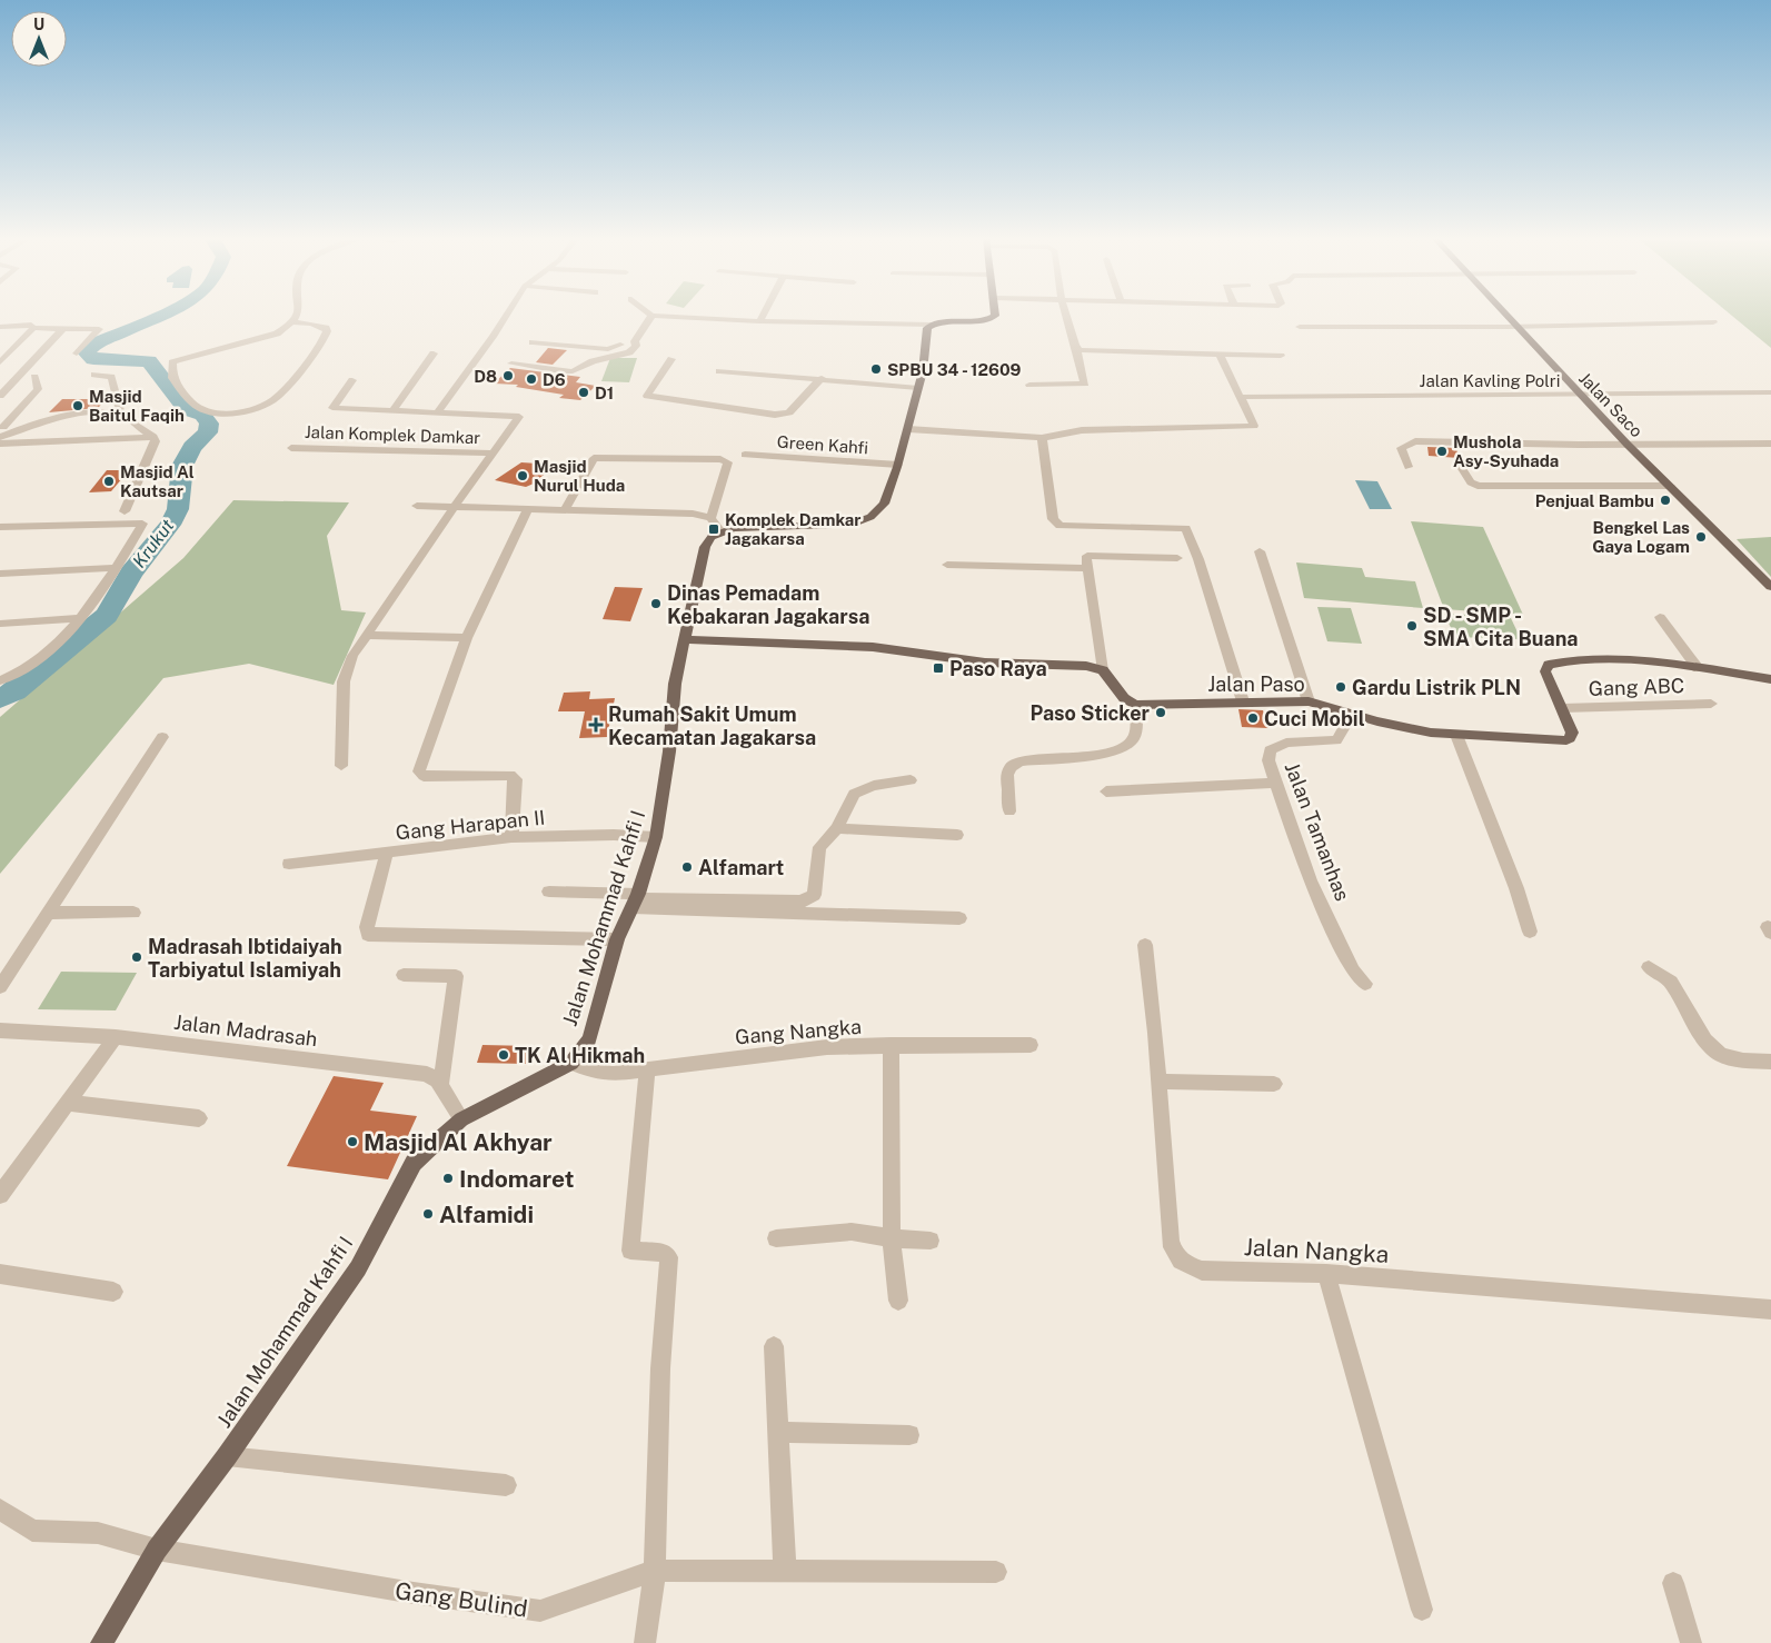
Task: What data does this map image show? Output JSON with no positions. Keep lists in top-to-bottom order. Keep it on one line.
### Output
{"streets":{"main road":["Jalan Saco","Jalan Paso","Jalan Mohammad Kahfi I"],"street":["Jalan Kavling Polri","Jalan Komplek Damkar","Green Kahfi","Gang ABC","Gang Harapan II","Jalan Tamanhas","Jalan Madrasah","Gang Nangka","Jalan Nangka","Gang Bulind"]},"crossings":[["Jalan Kavling Polri","Jalan Saco"],["Jalan Paso","Gang ABC"],["Jalan Paso","Jalan Tamanhas"],["Gang Harapan II","Jalan Mohammad Kahfi I"],["Jalan Mohammad Kahfi I","Gang Nangka"],["Jalan Mohammad Kahfi I","Gang Bulind"]],"water":["Krukut"],"places":{"other":["SPBU 34 - 12609","D8","D6","D1","Masjid Baitul Faqih","Mushola Asy-Syuhada","Masjid Nurul Huda","Masjid Al Kautsar","Penjual Bambu","Bengkel Las Gaya Logam","Dinas Pemadam Kebakaran Jagakarsa","SD - SMP - SMA Cita Buana","Gardu Listrik PLN","Paso Sticker","Cuci Mobil","Alfamart","Madrasah Ibtidaiyah Tarbiyatul Islamiyah","TK Al Hikmah","Masjid Al Akhyar","Indomaret","Alfamidi"],"transit":["Komplek Damkar Jagakarsa","Paso Raya"],"health":["Rumah Sakit Umum Kecamatan Jagakarsa"]},"north":"top"}
